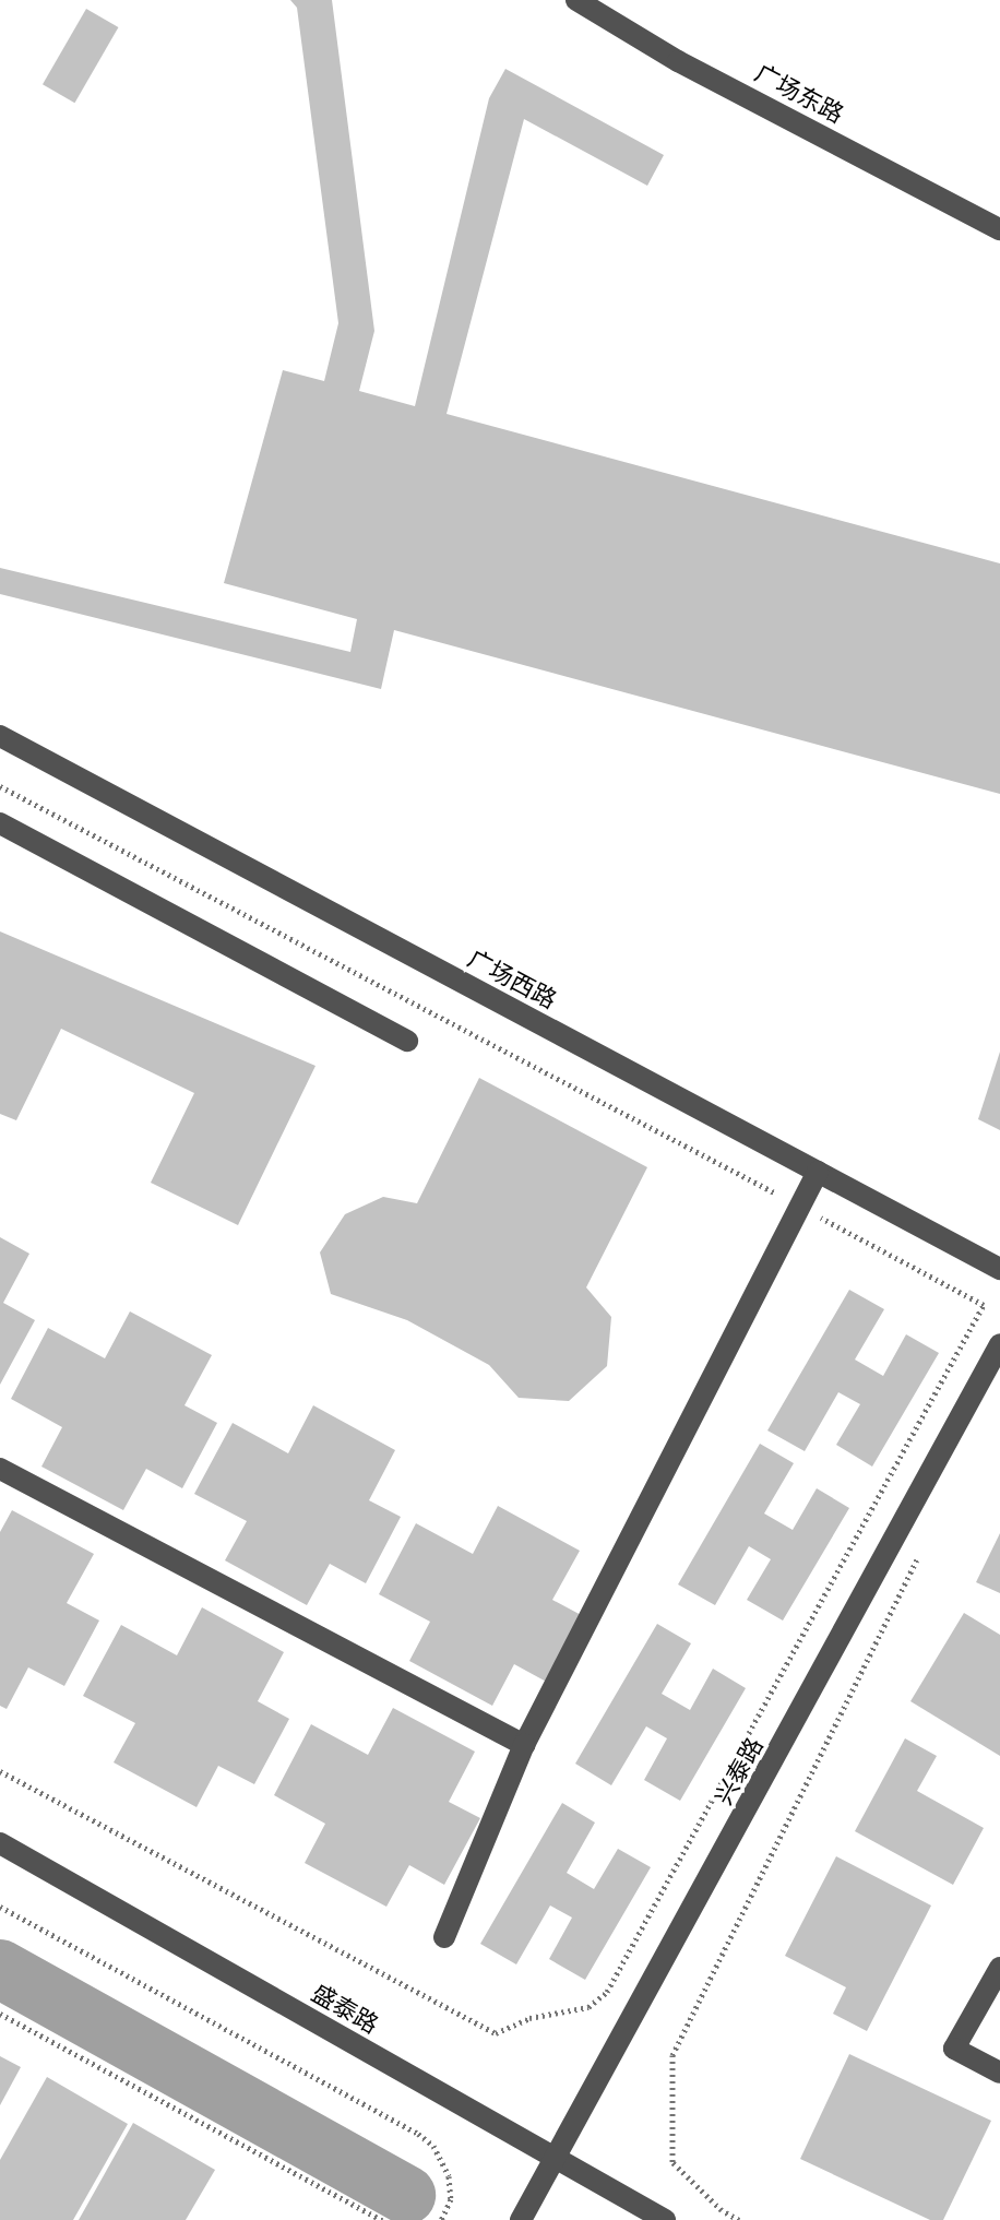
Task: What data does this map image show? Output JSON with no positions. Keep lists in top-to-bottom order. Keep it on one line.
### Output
{"streets":{"street":["广场东路","广场西路","兴泰路","盛泰路"]},"crossings":[["兴泰路","盛泰路"]]}
